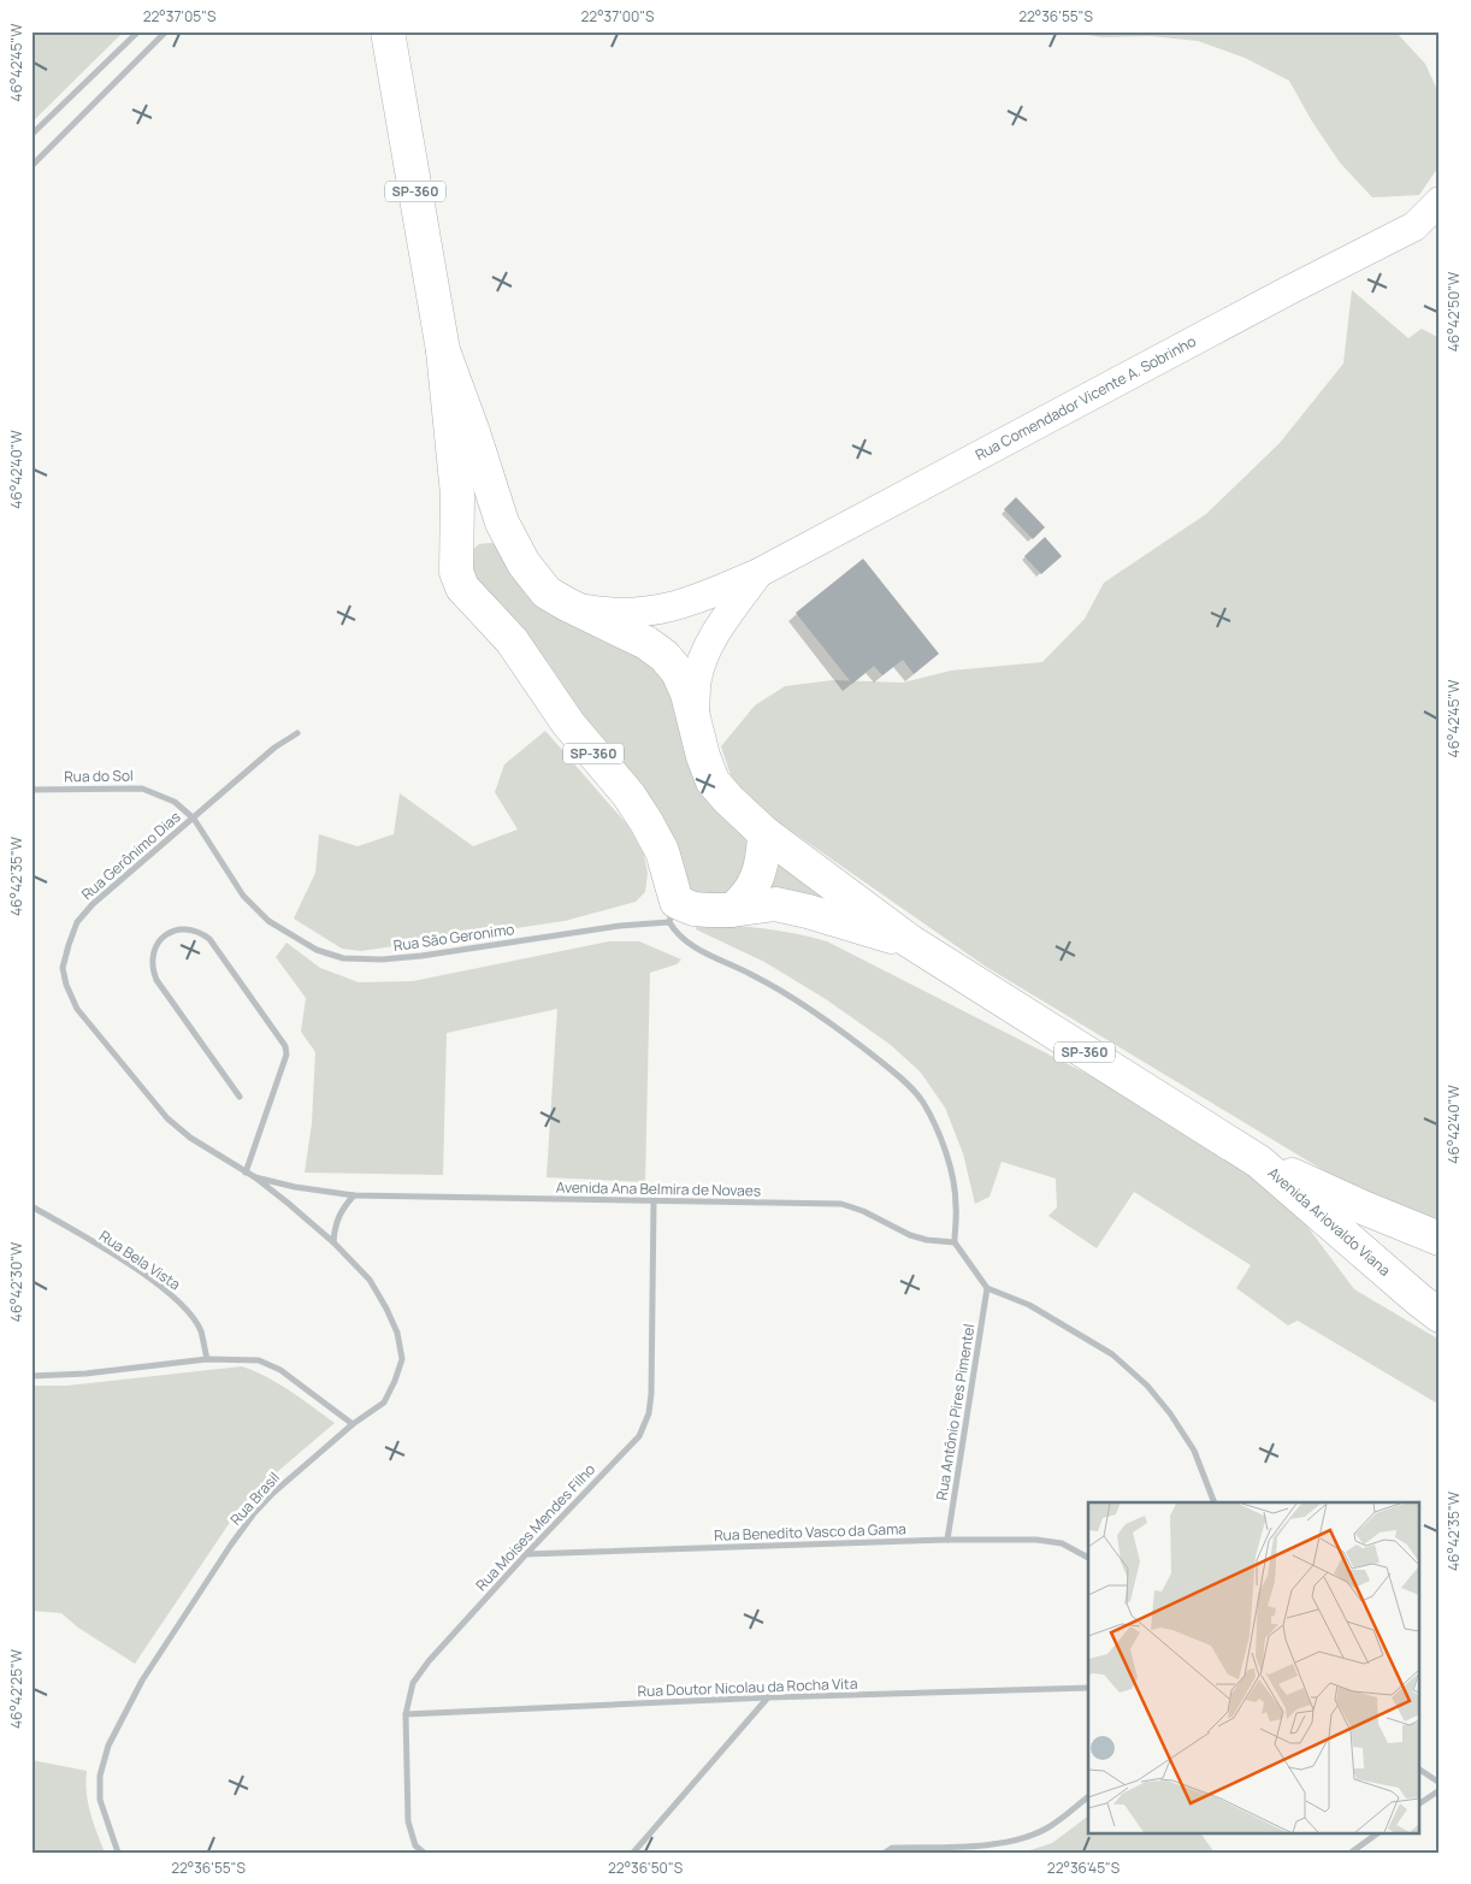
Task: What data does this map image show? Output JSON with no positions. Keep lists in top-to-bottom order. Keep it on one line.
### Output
{"streets":{"main road":["SP-360","Avenida Ariovaldo Viana"],"street":["Rua Comendador Vicente A. Sobrinho","Rua do Sol","Rua Gerônimo Dias","Rua São Geronimo","Avenida Ana Belmira de Novaes","Rua Bela Vista","Rua Antônio Pires Pimentel","Rua Brasil","Rua Moises Mendes Filho","Rua Benedito Vasco da Gama","Rua Doutor Nicolau da Rocha Vita"]},"crossings":[["SP-360","Rua Comendador Vicente A. Sobrinho"],["SP-360","Rua São Geronimo"],["SP-360","Avenida Ariovaldo Viana"],["Rua do Sol","Rua Gerônimo Dias"],["Rua do Sol","Rua São Geronimo"],["Rua Gerônimo Dias","Rua São Geronimo"],["Rua Gerônimo Dias","Avenida Ana Belmira de Novaes"],["Rua Gerônimo Dias","Rua Brasil"],["Avenida Ana Belmira de Novaes","Rua Brasil"],["Avenida Ana Belmira de Novaes","Rua Moises Mendes Filho"],["Rua Antônio Pires Pimentel","Rua Benedito Vasco da Gama"],["Rua Moises Mendes Filho","Rua Benedito Vasco da Gama"],["Rua Moises Mendes Filho","Rua Doutor Nicolau da Rocha Vita"]],"coordinates":["22°37'05\"S","22°37'00\"S","22°36'55\"S","46°42'45\"W","46°42'50\"W","46°42'40\"W","46°42'35\"W","46°42'30\"W","46°42'25\"W","22°36'50\"S","22°36'45\"S"]}
